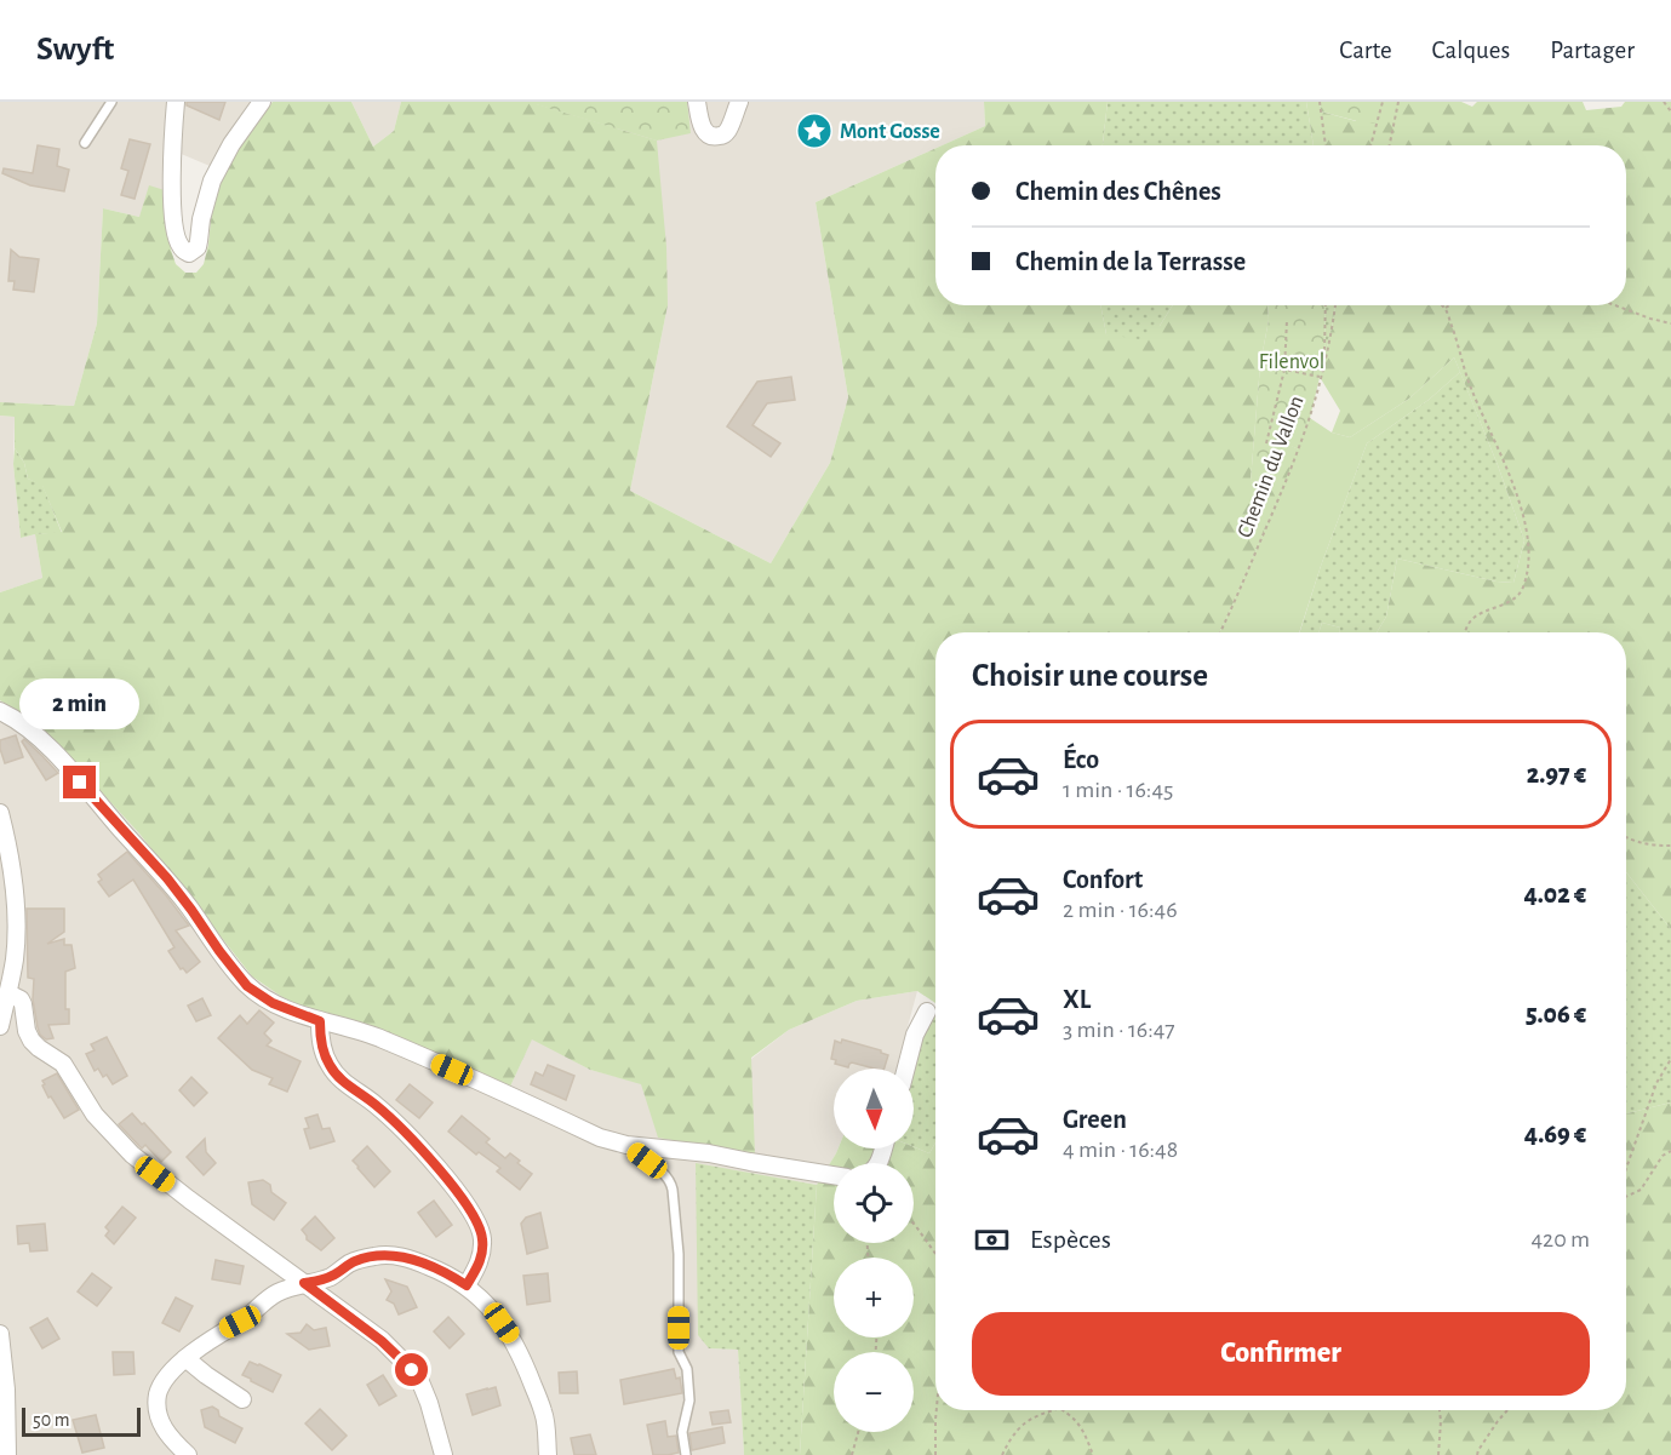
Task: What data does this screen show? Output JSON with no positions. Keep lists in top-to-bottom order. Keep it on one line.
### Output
{"streets":{"path":["Chemin du Vallon"]},"parks":["Filenvol"],"places":{"place":["Mont Gosse"]},"scale_bar":"50 m","north":"bottom","page":{"header":"Swyft","nav":["Carte","Calques","Partager"],"banner":["Chemin des Chênes","Chemin de la Terrasse"],"heading":"Choisir une course","bubble":"2 min","list":[{"name":"Éco","note":"1 min · 16:45","value":"2.97 €"},{"name":"Confort","note":"2 min · 16:46","value":"4.02 €"},{"name":"XL","note":"3 min · 16:47","value":"5.06 €"},{"name":"Green","note":"4 min · 16:48","value":"4.69 €"}],"map_buttons":["+","−"],"pay":["Espèces","420 m"],"buttons":"Confirmer","scale":"50 m"}}
